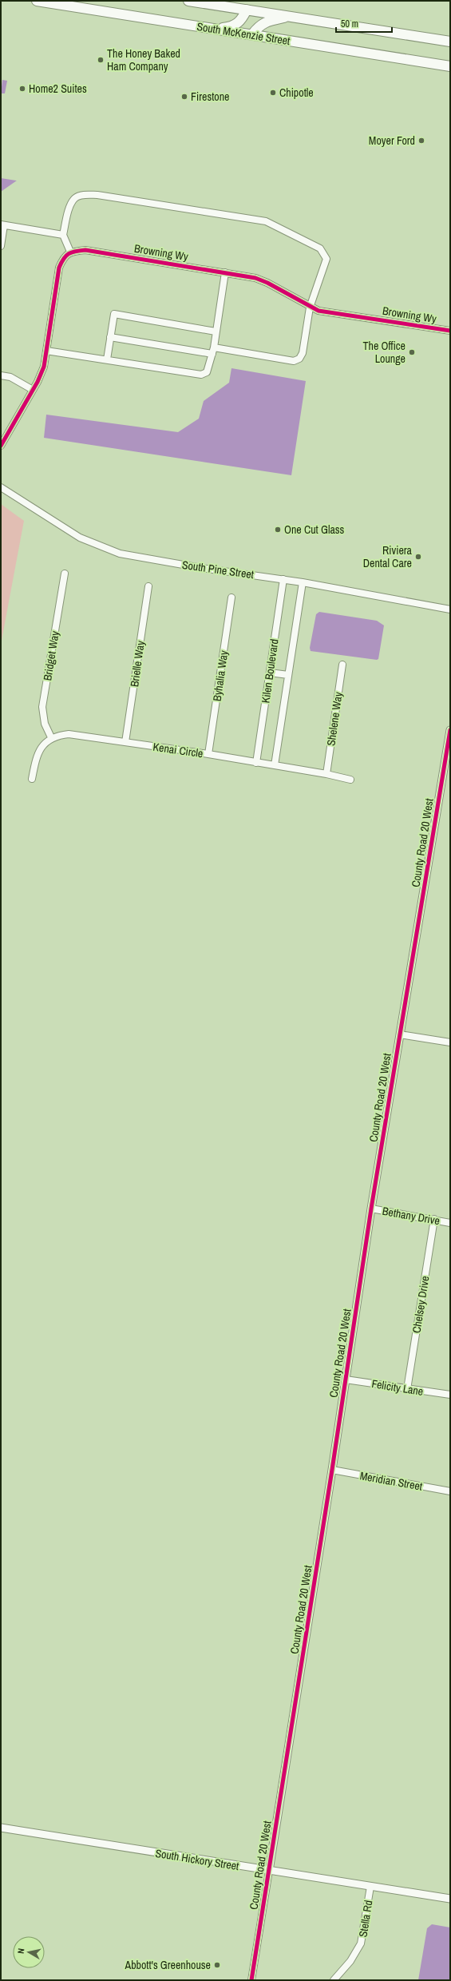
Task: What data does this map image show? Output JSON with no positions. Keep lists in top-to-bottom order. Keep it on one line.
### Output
{"streets":{"main road":["South McKenzie Street"],"street":["Browning Wy","South Pine Street","Bridget Way","Brielle Way","Kilen Boulevard","Byhalia Way","Shelene Way","Kenai Circle","County Road 20 West","Bethany Drive","Chelsey Drive","Felicity Lane","Meridian Street","South Hickory Street","Stella Rd"]},"crossings":[["South Pine Street","Kilen Boulevard"],["Bridget Way","Kenai Circle"],["Brielle Way","Kenai Circle"],["Kilen Boulevard","Kenai Circle"],["Byhalia Way","Kenai Circle"],["Shelene Way","Kenai Circle"],["County Road 20 West","Bethany Drive"],["County Road 20 West","Felicity Lane"],["County Road 20 West","Meridian Street"],["County Road 20 West","South Hickory Street"],["Bethany Drive","Chelsey Drive"],["Chelsey Drive","Felicity Lane"],["South Hickory Street","Stella Rd"]],"places":["The Honey Baked Ham Company","Home2 Suites","Chipotle","Firestone","Moyer Ford","The Office Lounge","One Cut Glass","Riviera Dental Care","Abbott's Greenhouse"],"scale_bar":"50 m","north":"left"}
